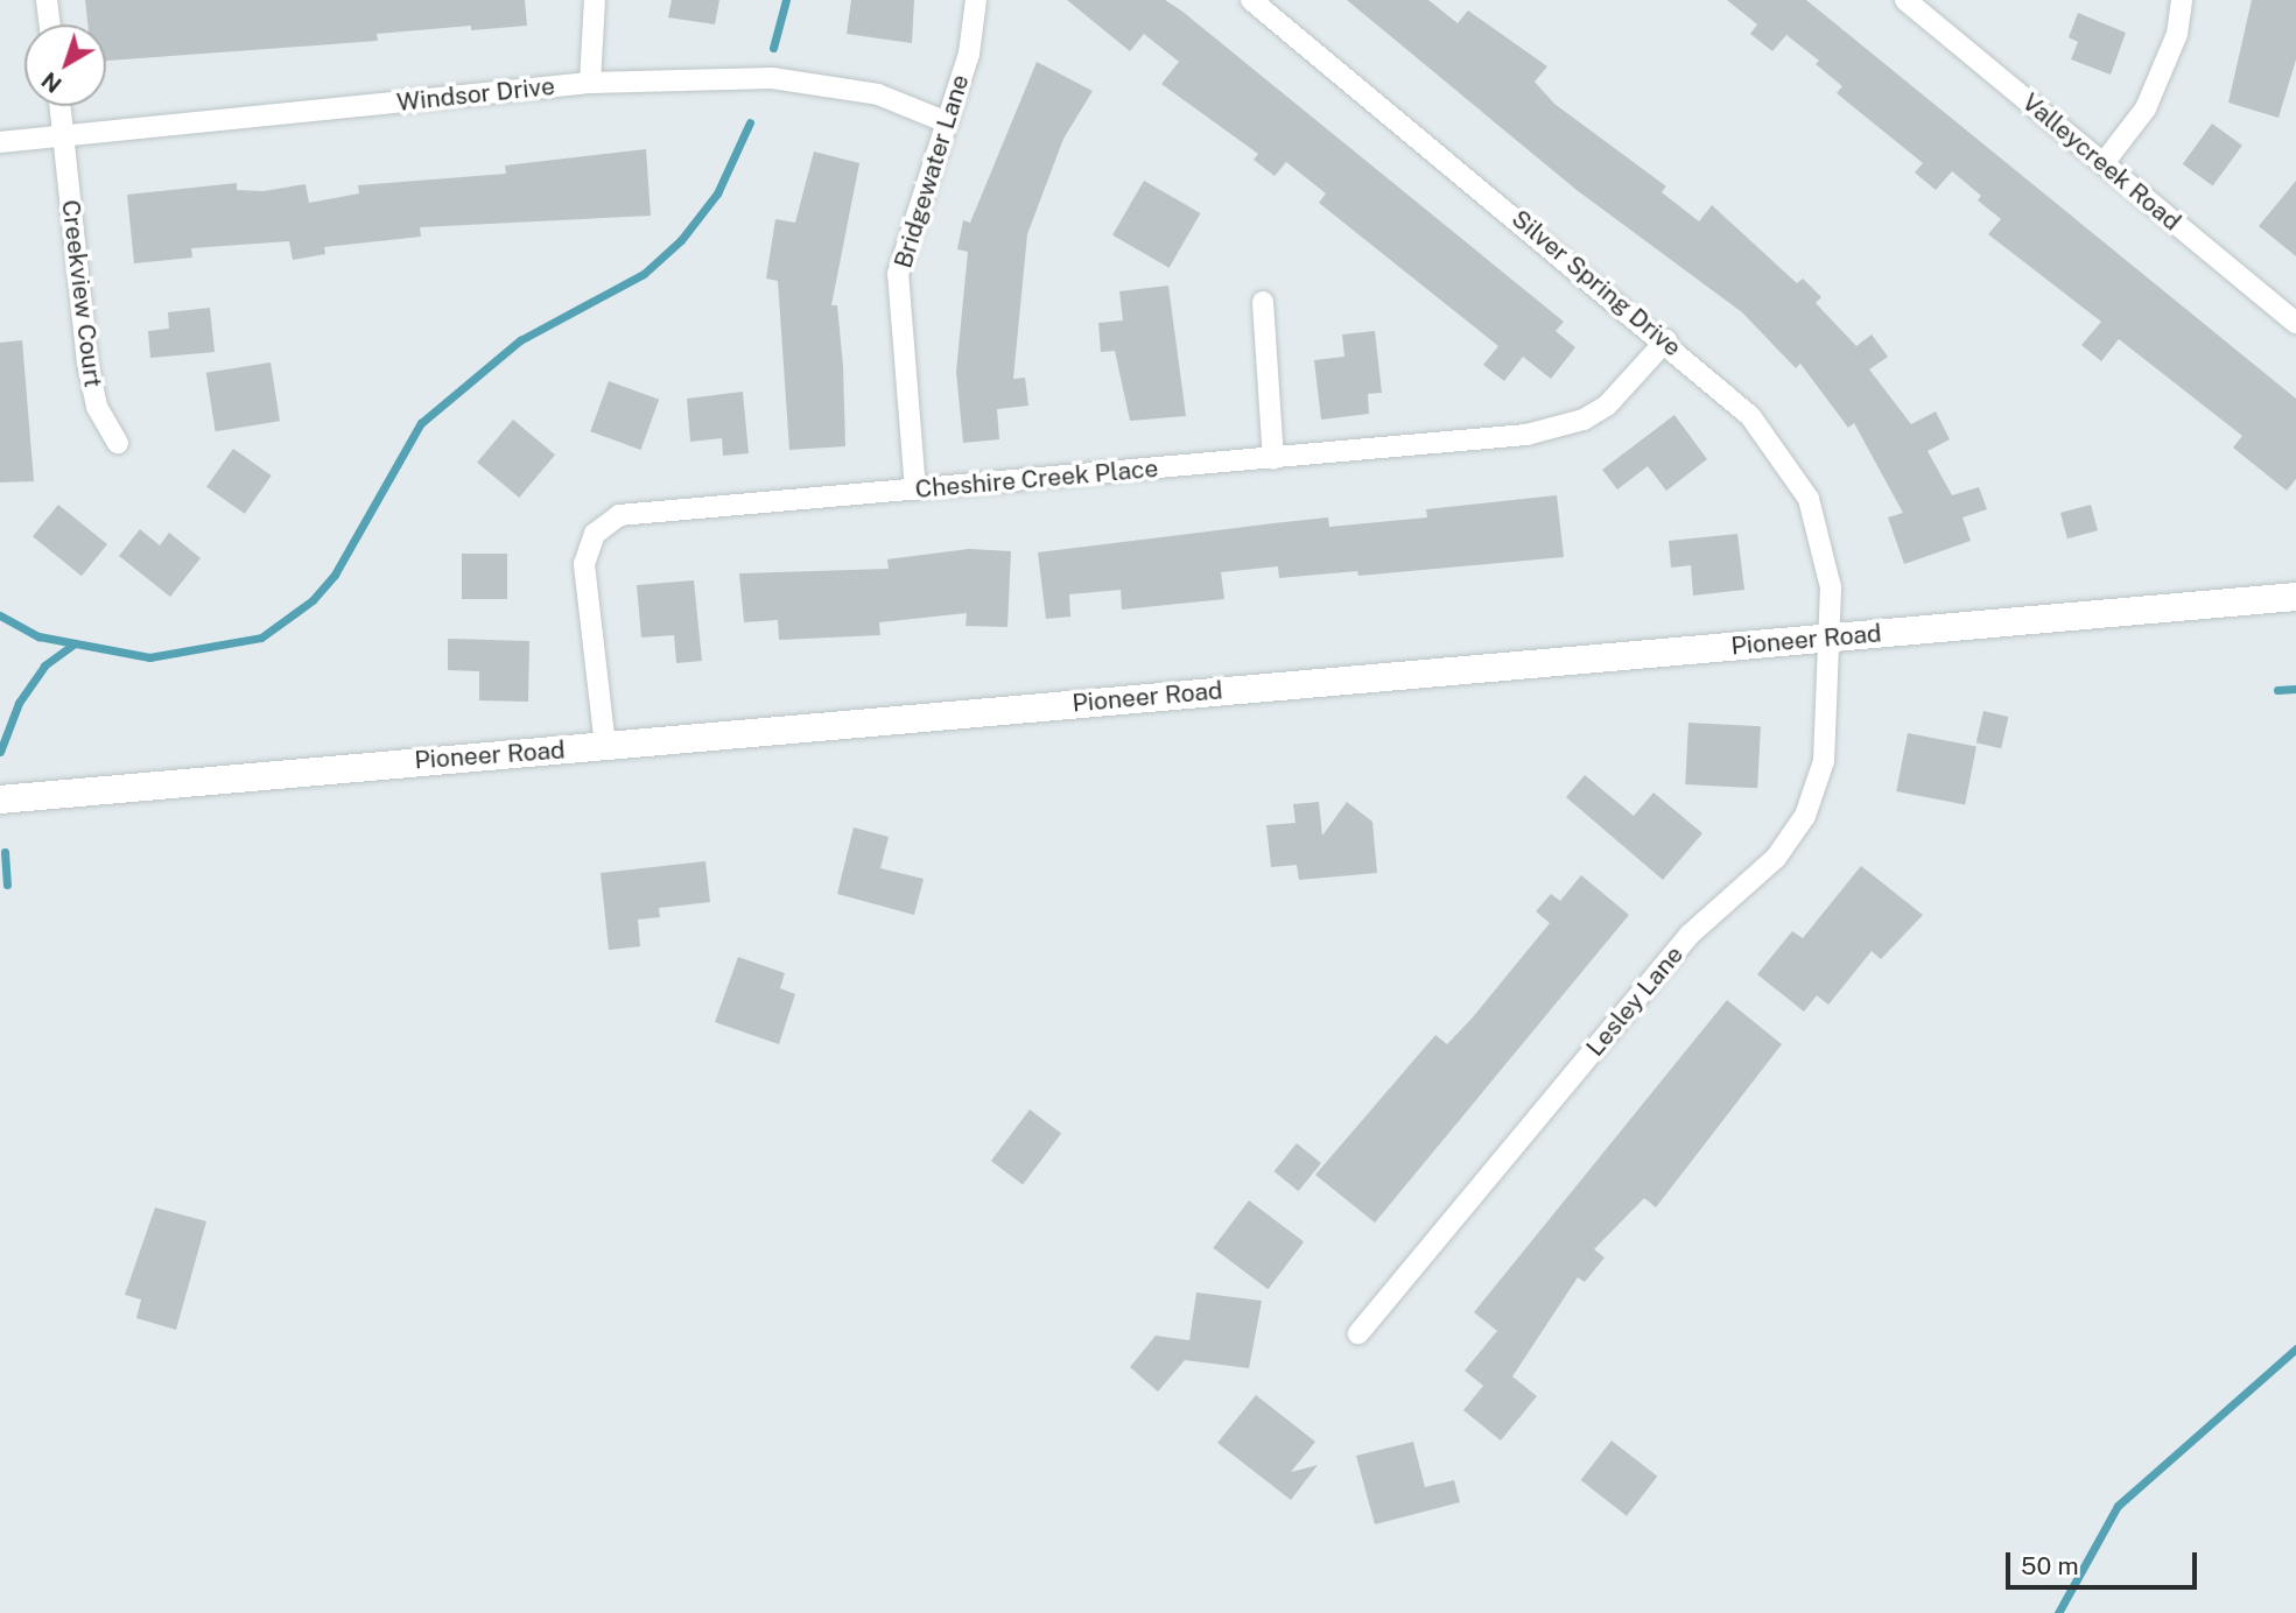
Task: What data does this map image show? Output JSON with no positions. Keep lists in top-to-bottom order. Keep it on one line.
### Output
{"streets":{"main road":["Pioneer Road"],"street":["Windsor Drive","Valleycreek Road","Bridgewater Lane","Silver Spring Drive","Creekview Court","Cheshire Creek Place","Lesley Lane"]},"crossings":[["Windsor Drive","Bridgewater Lane"],["Windsor Drive","Creekview Court"],["Bridgewater Lane","Cheshire Creek Place"],["Silver Spring Drive","Cheshire Creek Place"],["Silver Spring Drive","Pioneer Road"],["Silver Spring Drive","Lesley Lane"],["Cheshire Creek Place","Pioneer Road"],["Pioneer Road","Lesley Lane"]],"scale_bar":"50 m","north":"bottom left"}
